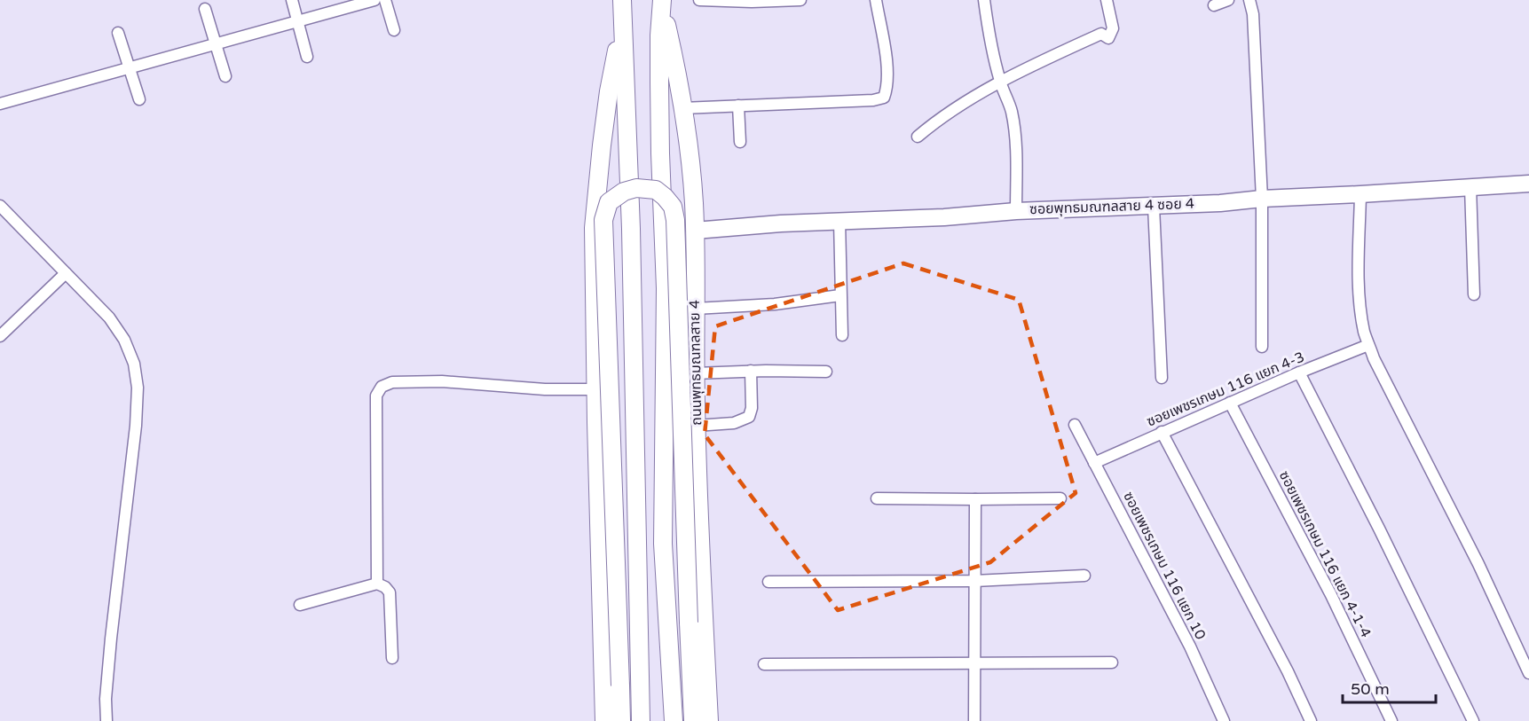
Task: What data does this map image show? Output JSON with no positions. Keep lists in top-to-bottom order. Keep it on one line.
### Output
{"streets":{"main road":["ถนนพุทธมณฑลสาย 4"],"street":["ซอยพุทธมณฑลสาย 4 ซอย 4","ซอยเพชรเกษม 116 แยก 4-3","ซอยเพชรเกษม 116 แยก 4-1-4","ซอยเพชรเกษม 116 แยก 10"]},"crossings":[["ซอยพุทธมณฑลสาย 4 ซอย 4","ถนนพุทธมณฑลสาย 4"],["ซอยเพชรเกษม 116 แยก 4-3","ซอยเพชรเกษม 116 แยก 4-1-4"],["ซอยเพชรเกษม 116 แยก 4-3","ซอยเพชรเกษม 116 แยก 10"]],"scale_bar":"50 m"}
